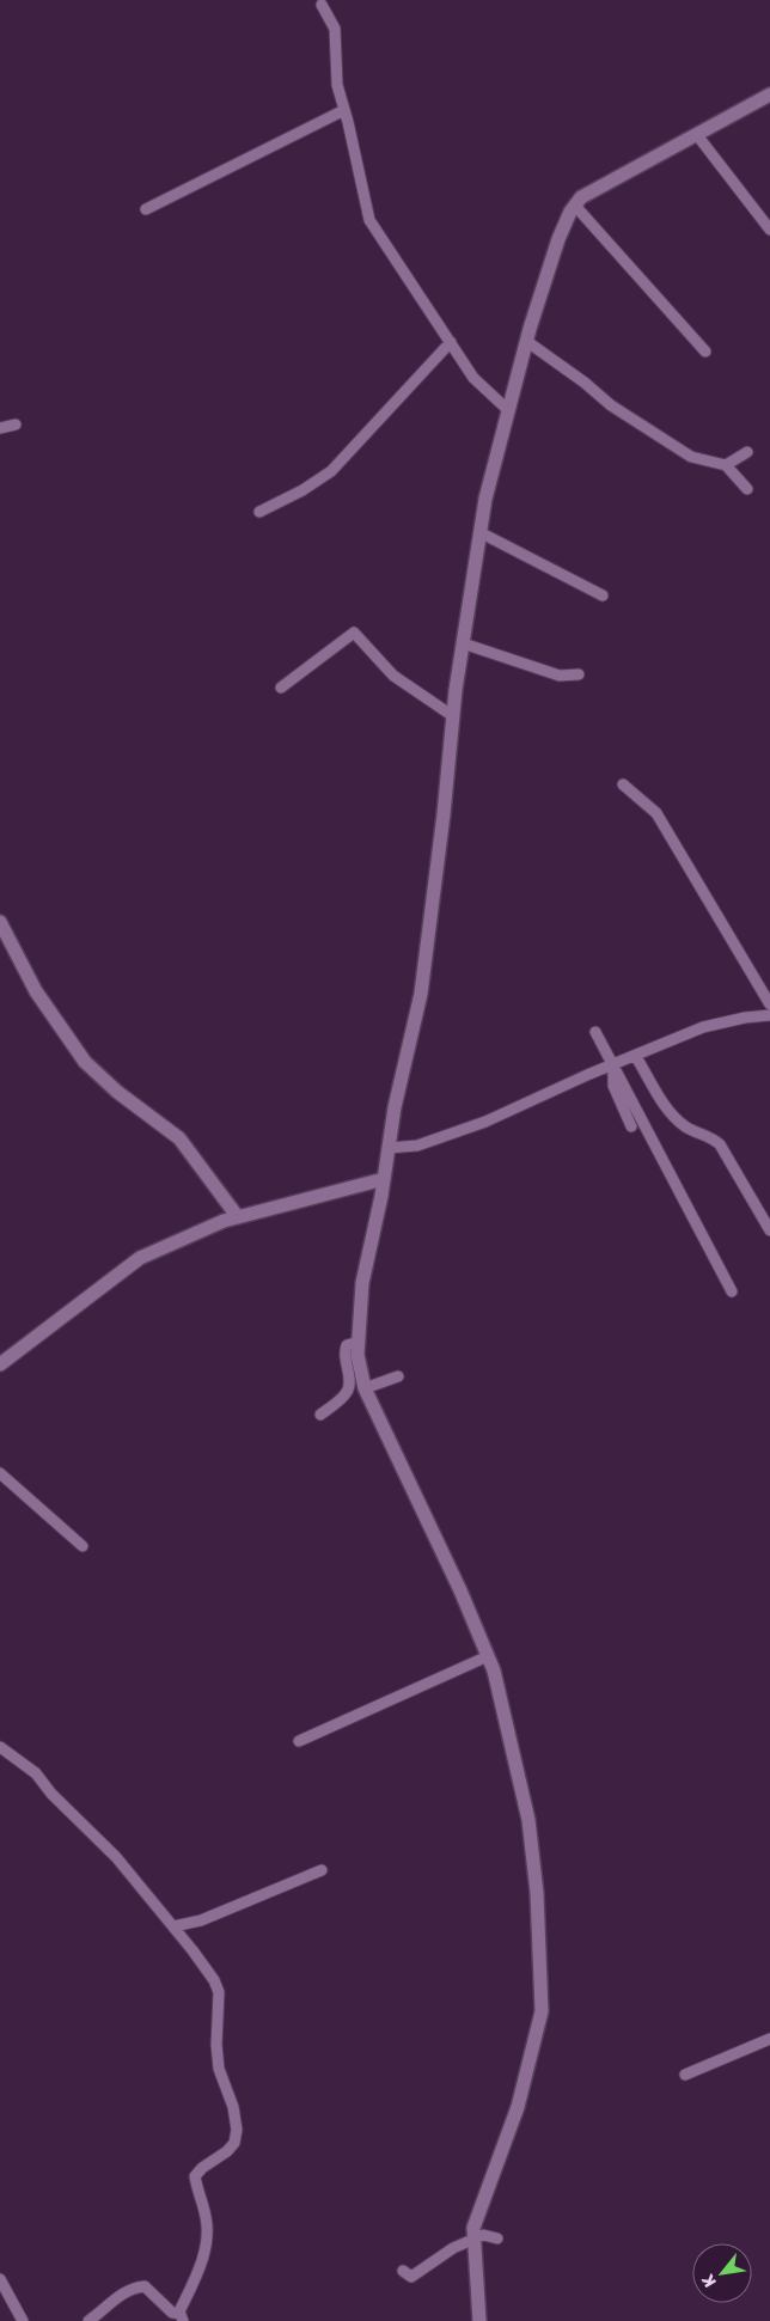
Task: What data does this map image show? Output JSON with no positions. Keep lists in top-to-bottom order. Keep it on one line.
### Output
{"north":"bottom left"}
